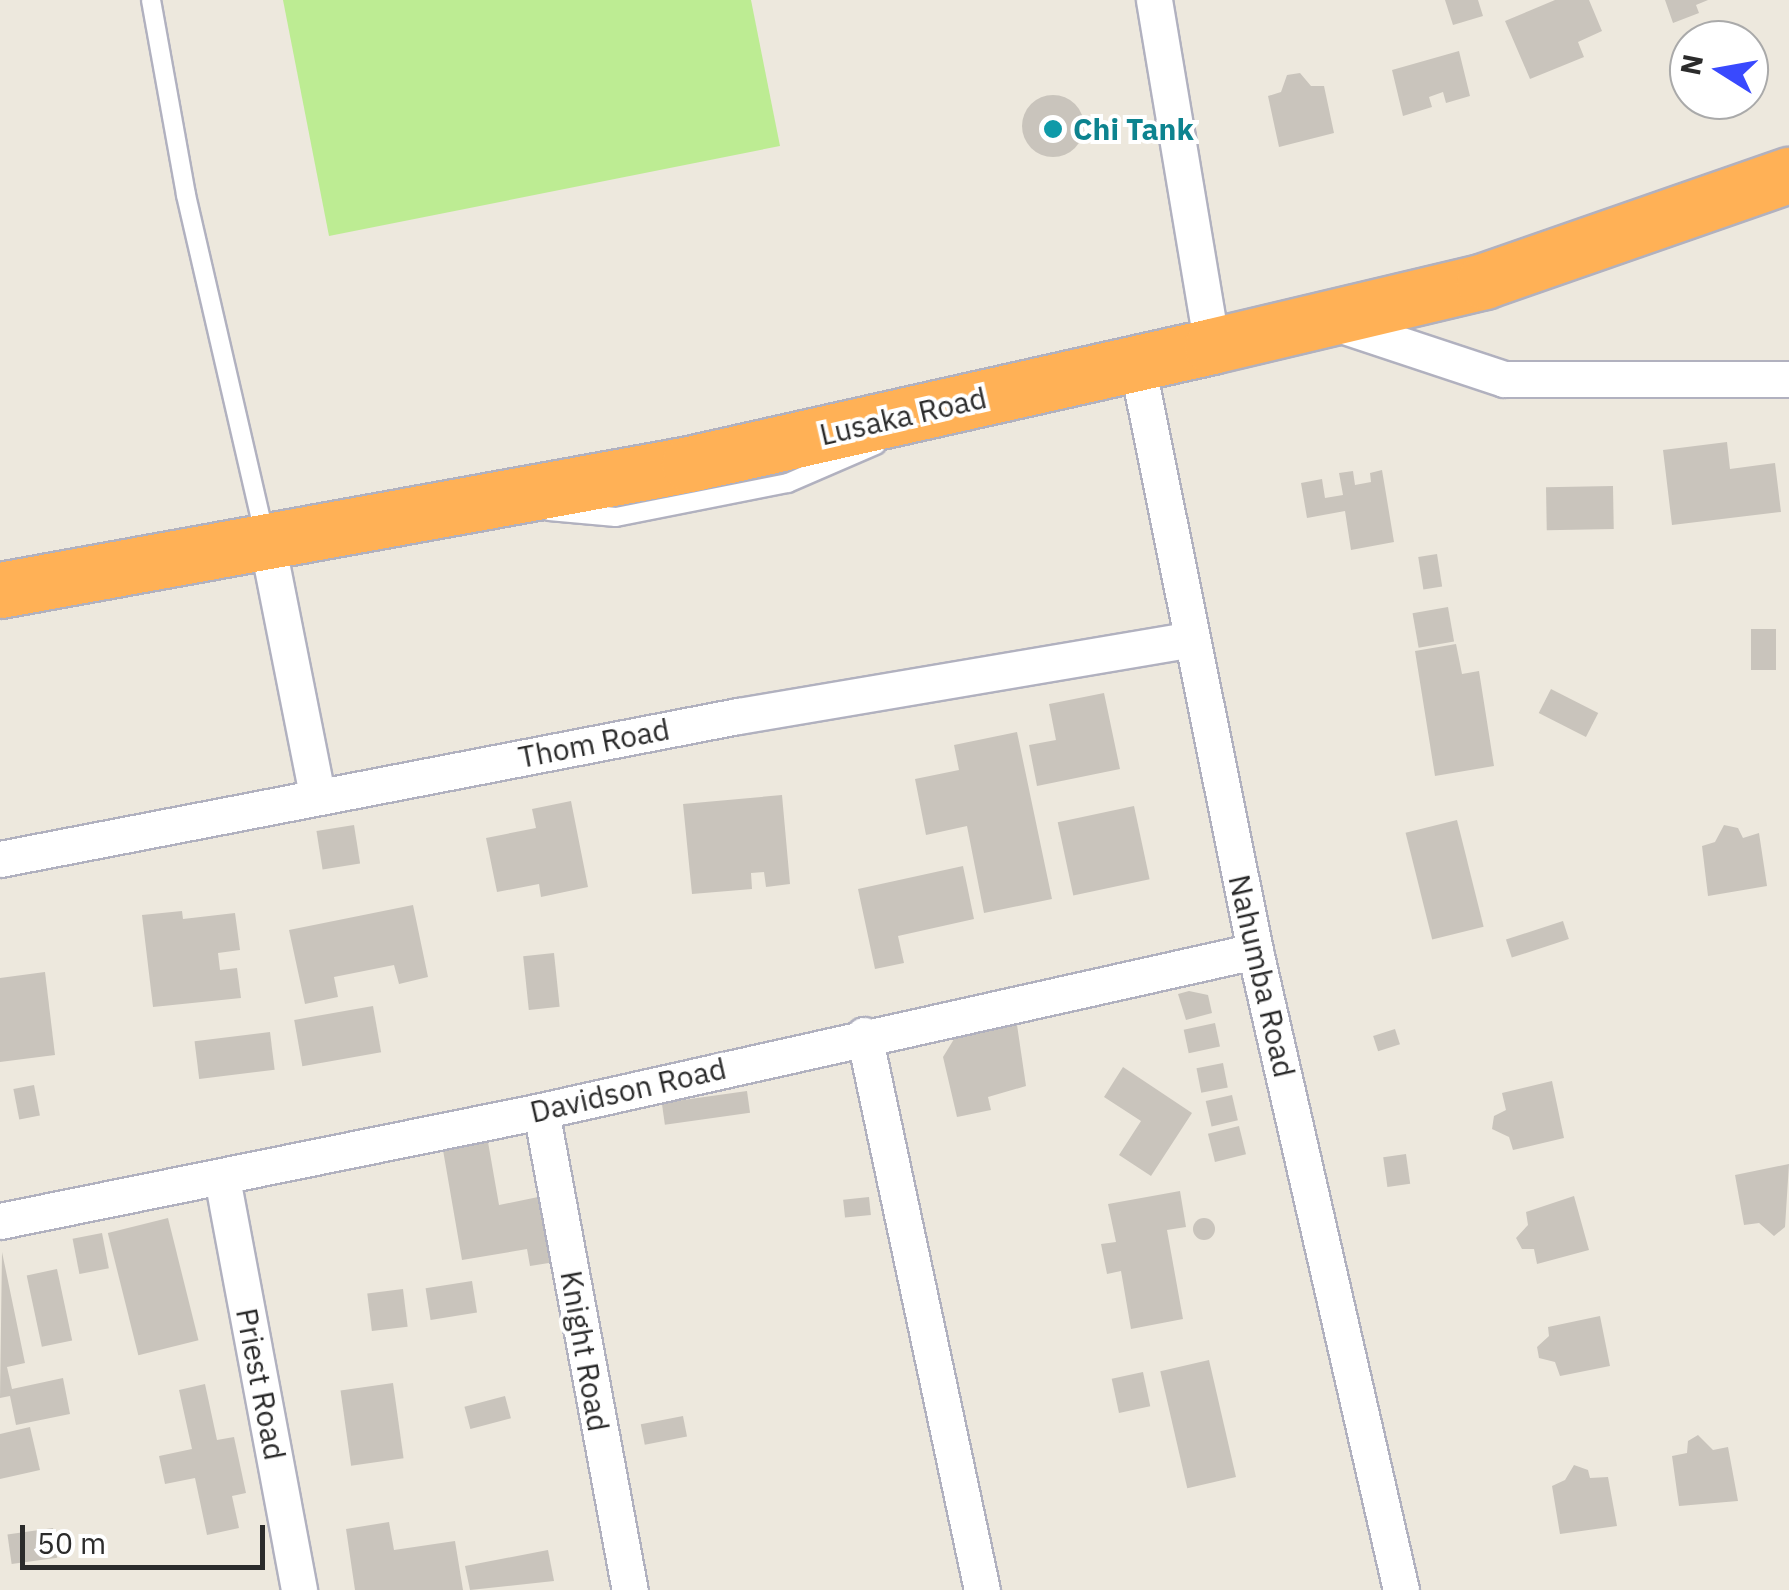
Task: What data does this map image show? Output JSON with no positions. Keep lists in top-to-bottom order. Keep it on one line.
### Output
{"streets":{"highway":["Lusaka Road"],"street":["Thom Road","Nahumba Road","Davidson Road","Knight Road","Priest Road"]},"crossings":[["Lusaka Road","Nahumba Road"],["Thom Road","Nahumba Road"],["Nahumba Road","Davidson Road"],["Davidson Road","Knight Road"],["Davidson Road","Priest Road"]],"places":["Chi Tank"],"scale_bar":"50 m","north":"left"}
